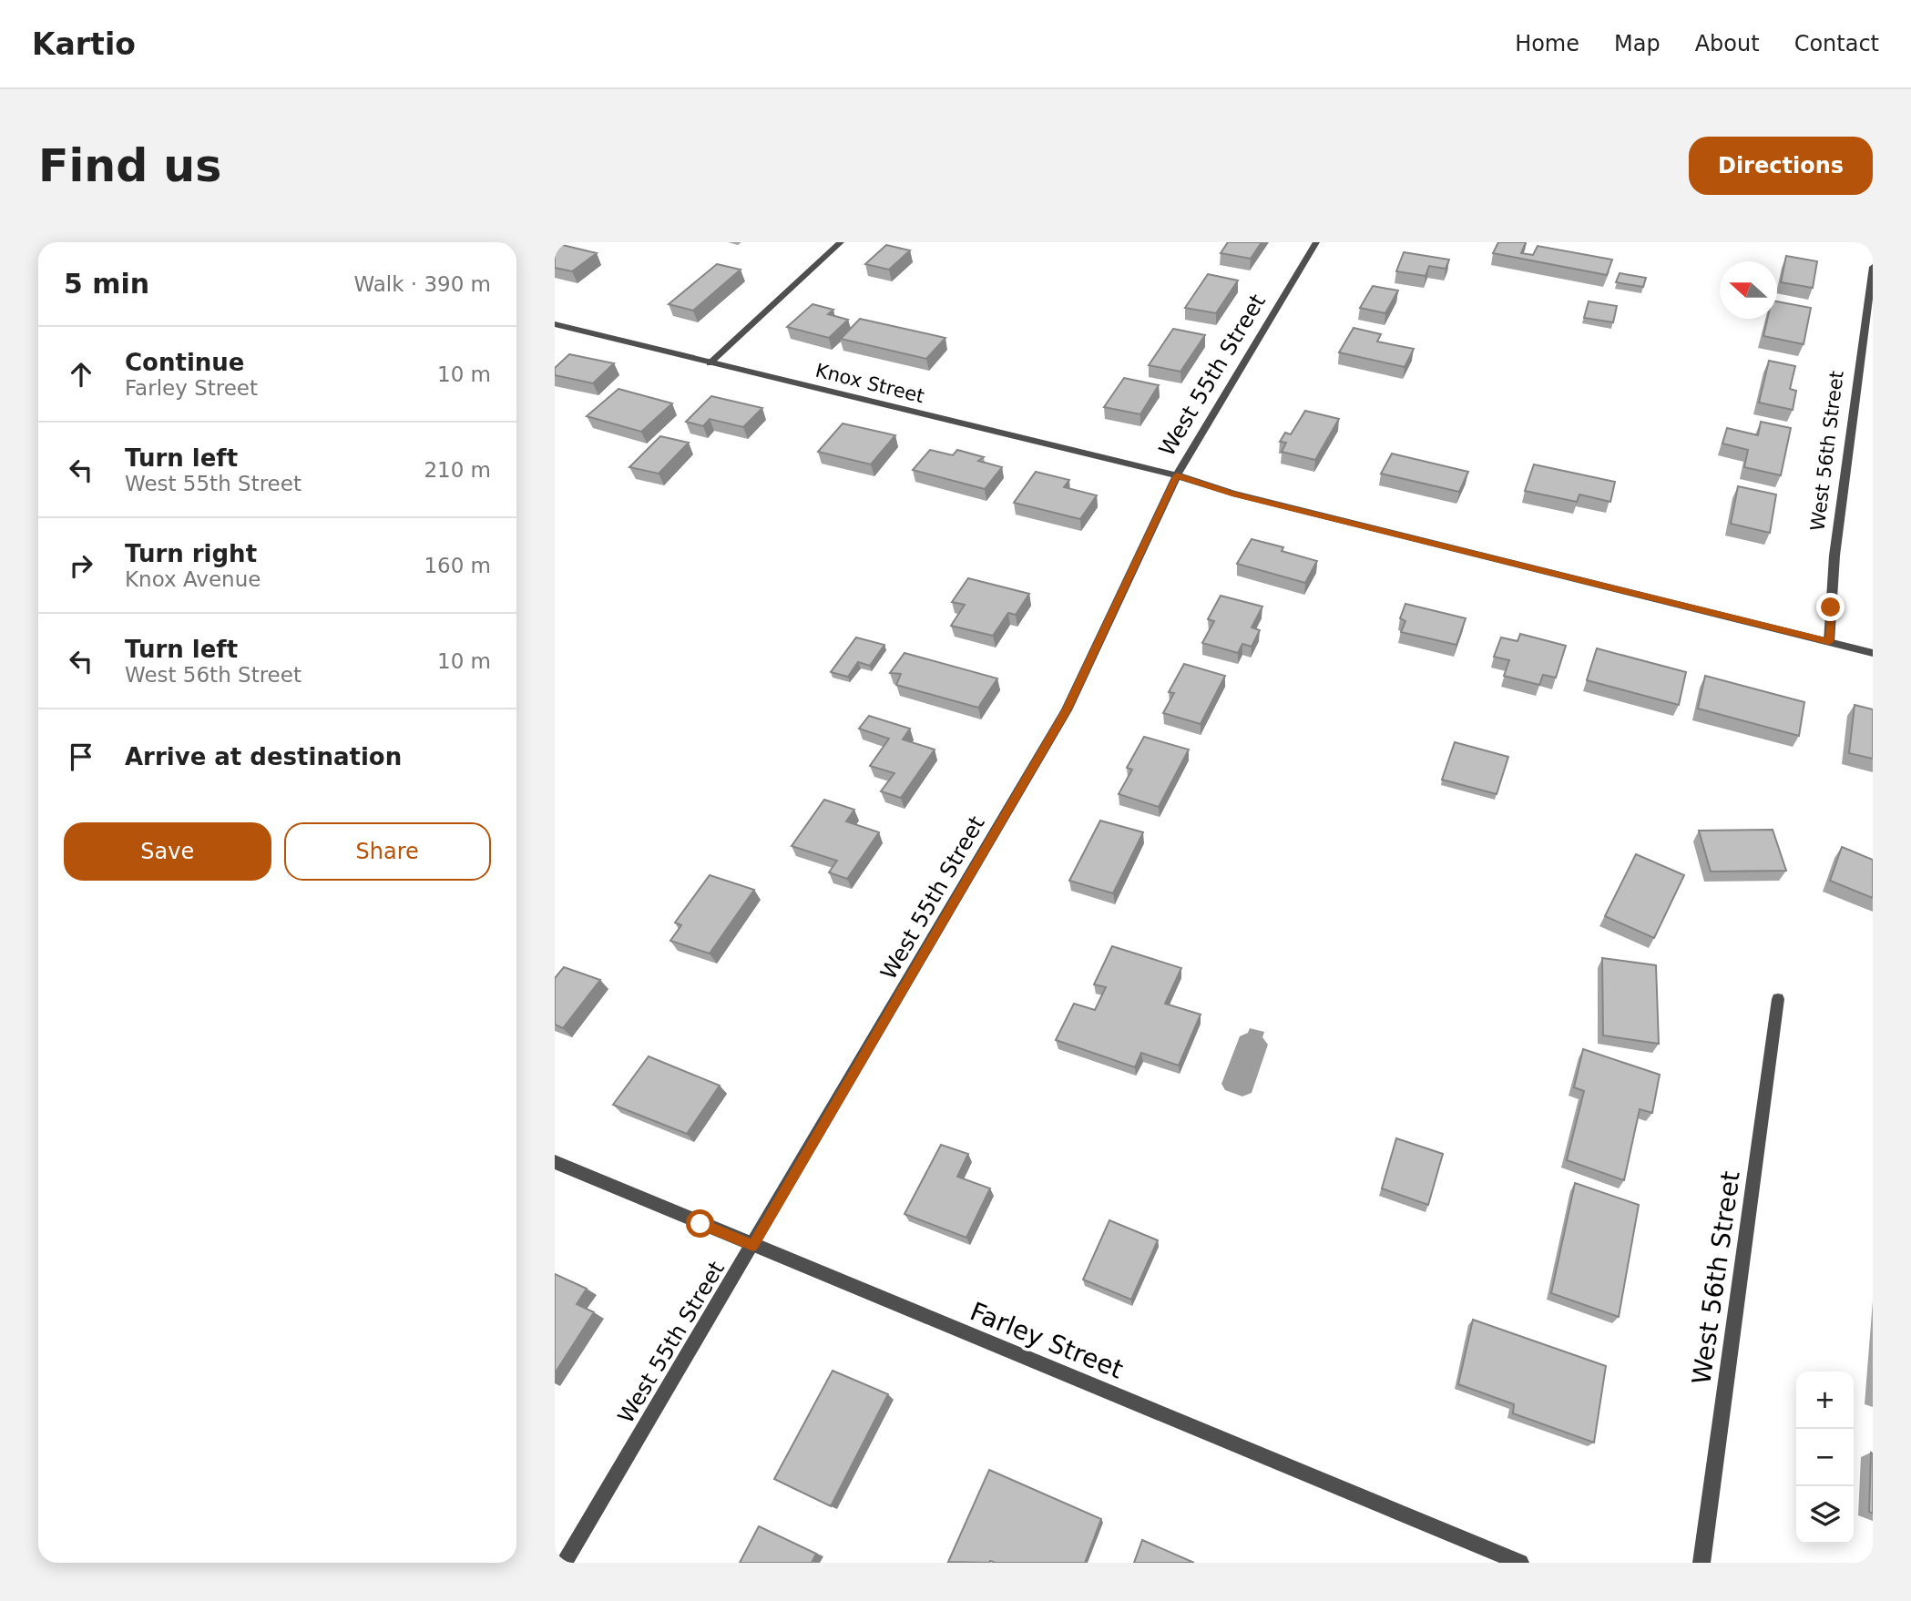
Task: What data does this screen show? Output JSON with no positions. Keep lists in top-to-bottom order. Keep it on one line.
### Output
{"streets":{"street":["West 55th Street","Knox Street","West 56th Street","Farley Street"]},"crossings":[["West 55th Street","Knox Street"],["West 55th Street","Farley Street"],["Knox Street","West 56th Street"]],"north":"left","page":{"header":"Kartio","nav":["Home","Map","About","Contact"],"buttons":["Directions",["Save","Share"]],"title":"Find us","heading":["5 min","Walk · 390 m"],"list":[["Continue","Farley Street","10 m"],["Turn left","West 55th Street","210 m"],["Turn right","Knox Avenue","160 m"],["Turn left","West 56th Street","10 m"],"Arrive at destination"],"map_buttons":["+","−"]}}
